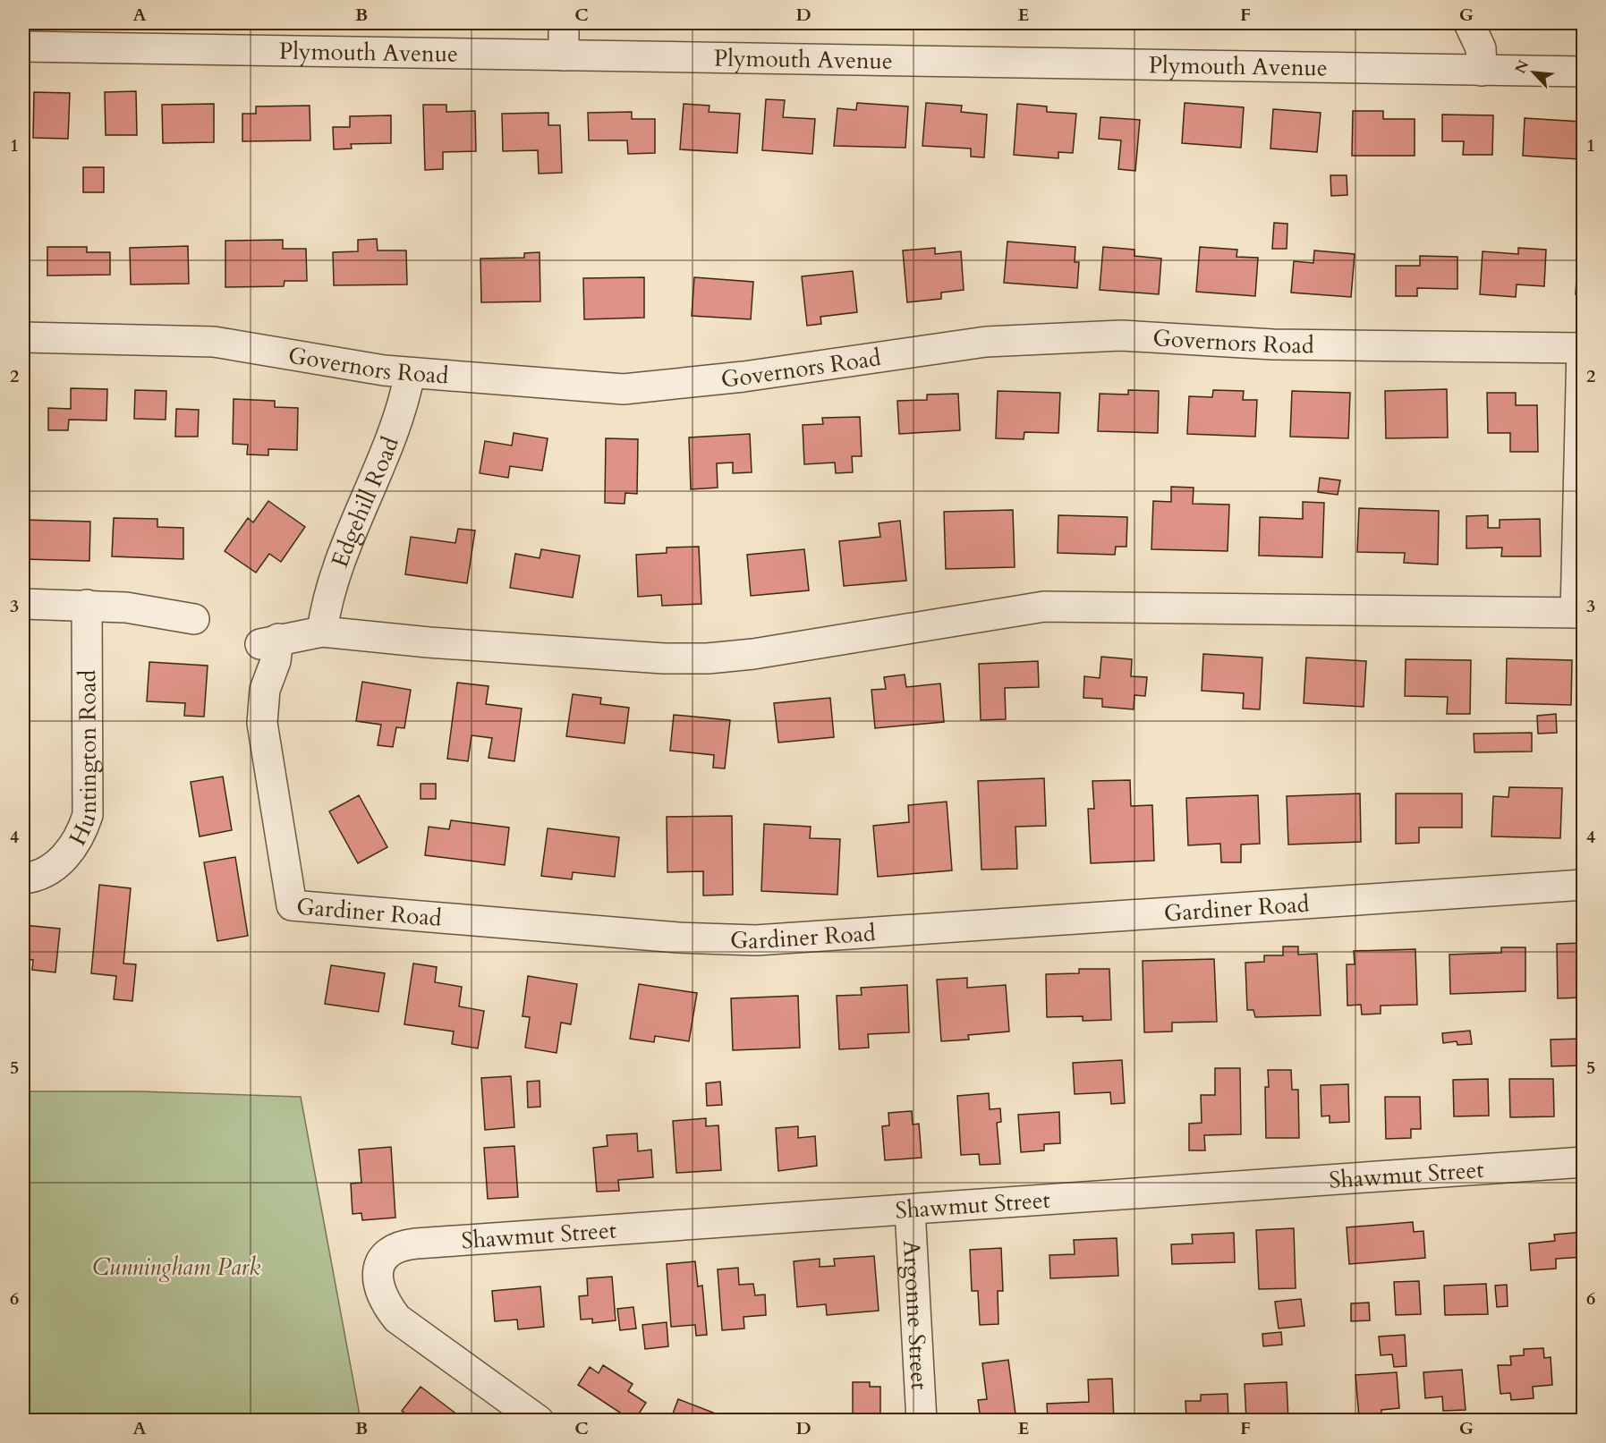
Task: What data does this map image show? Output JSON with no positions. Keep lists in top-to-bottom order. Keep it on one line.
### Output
{"streets":{"street":["Plymouth Avenue","Governors Road","Edgehill Road","Huntington Road","Gardiner Road","Shawmut Street","Argonne Street"]},"crossings":[["Governors Road","Edgehill Road"],["Edgehill Road","Gardiner Road"],["Shawmut Street","Argonne Street"]],"parks":["Cunningham Park"],"north":"top left","grid":{"columns":["A","B","C","D","E","F","G"],"rows":["1","2","3","4","5","6"]}}
